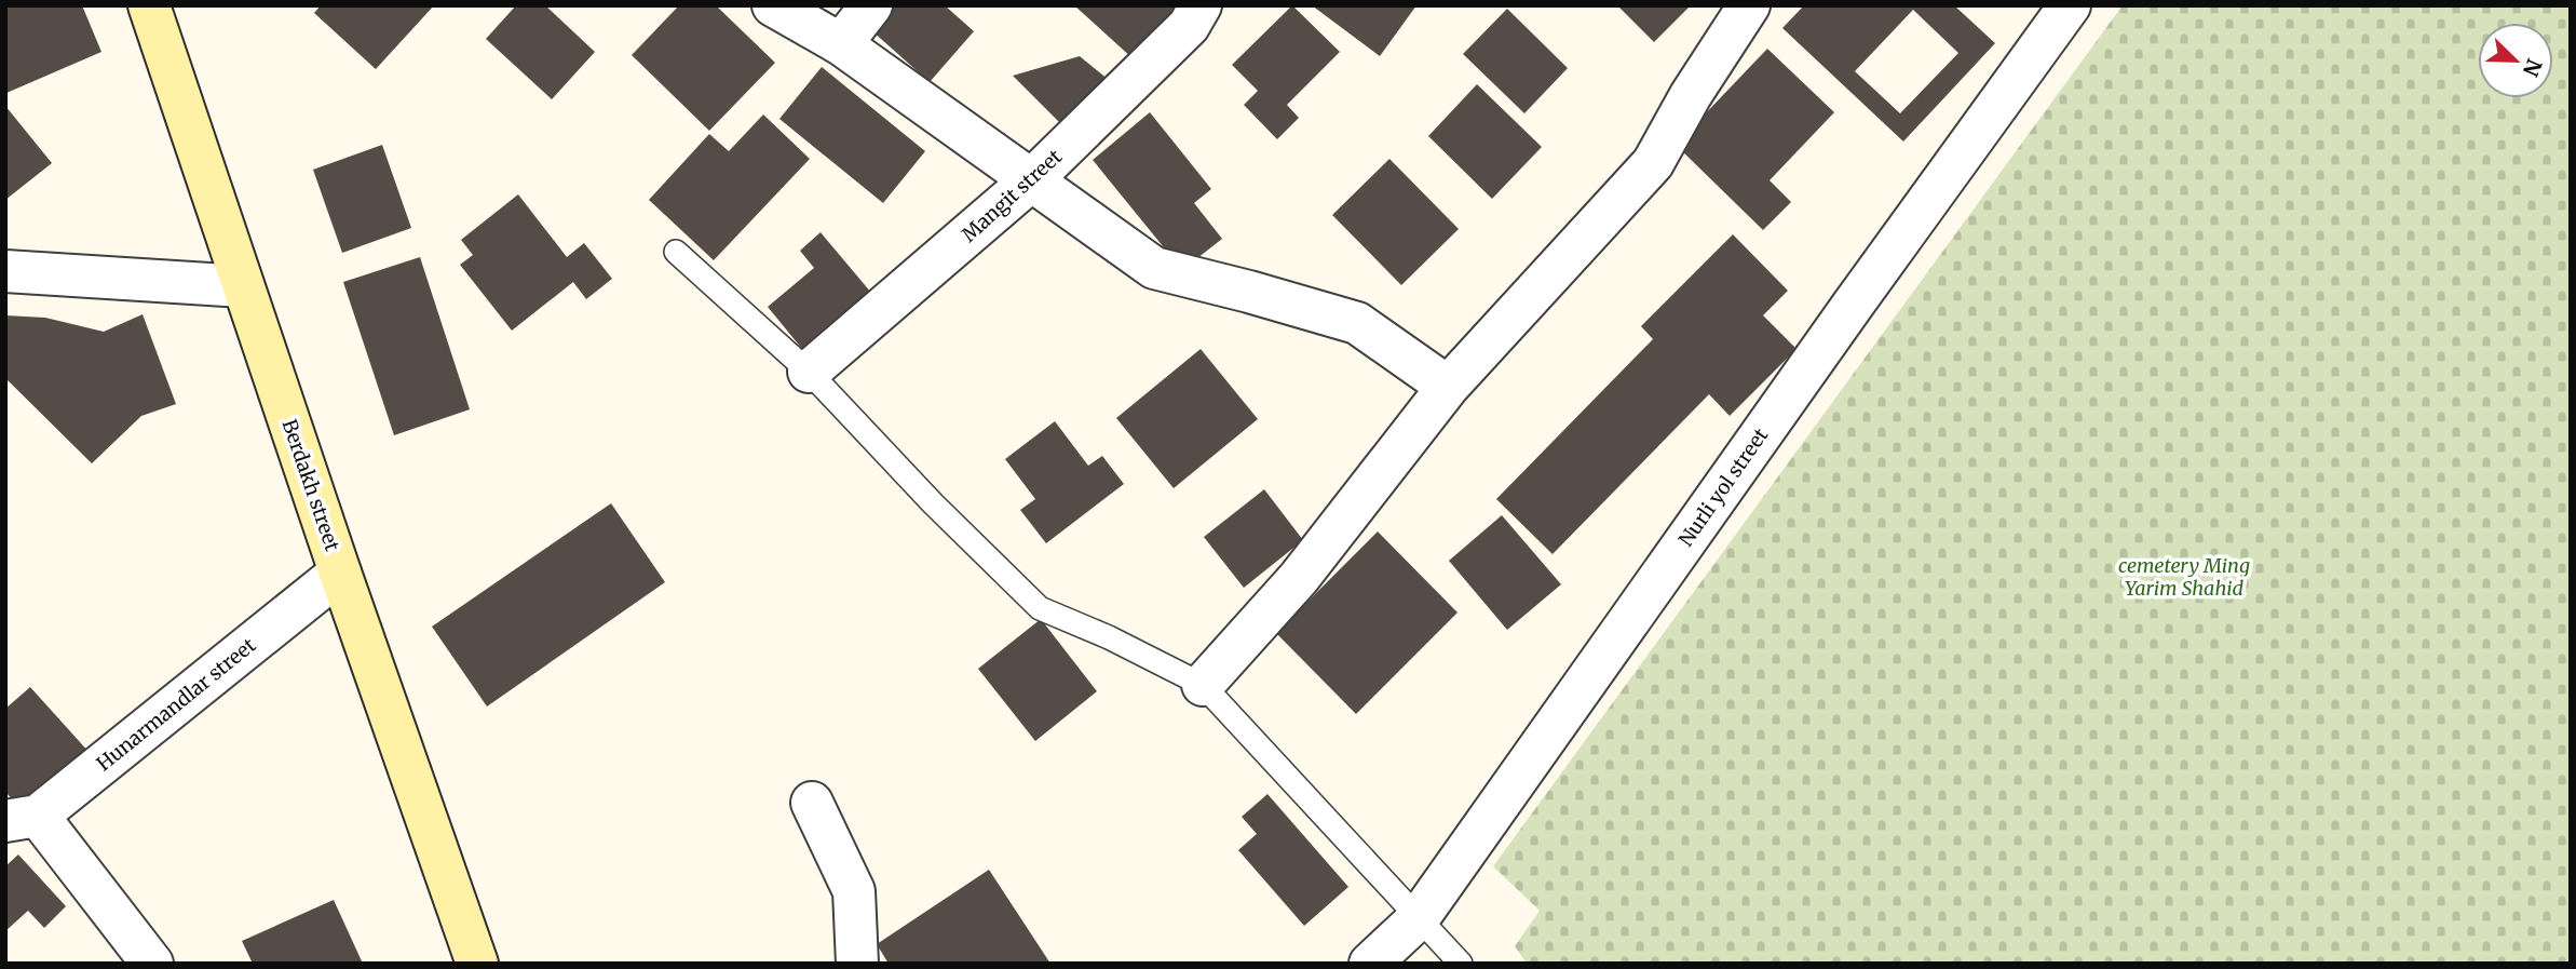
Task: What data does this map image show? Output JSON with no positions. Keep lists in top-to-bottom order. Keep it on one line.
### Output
{"streets":{"main road":["Berdakh street"],"street":["Mangit street","Nurli yol street","Hunarmandlar street"]},"crossings":[["Berdakh street","Hunarmandlar street"]],"parks":["cemetery Ming Yarim Shahid"],"north":"bottom right"}
